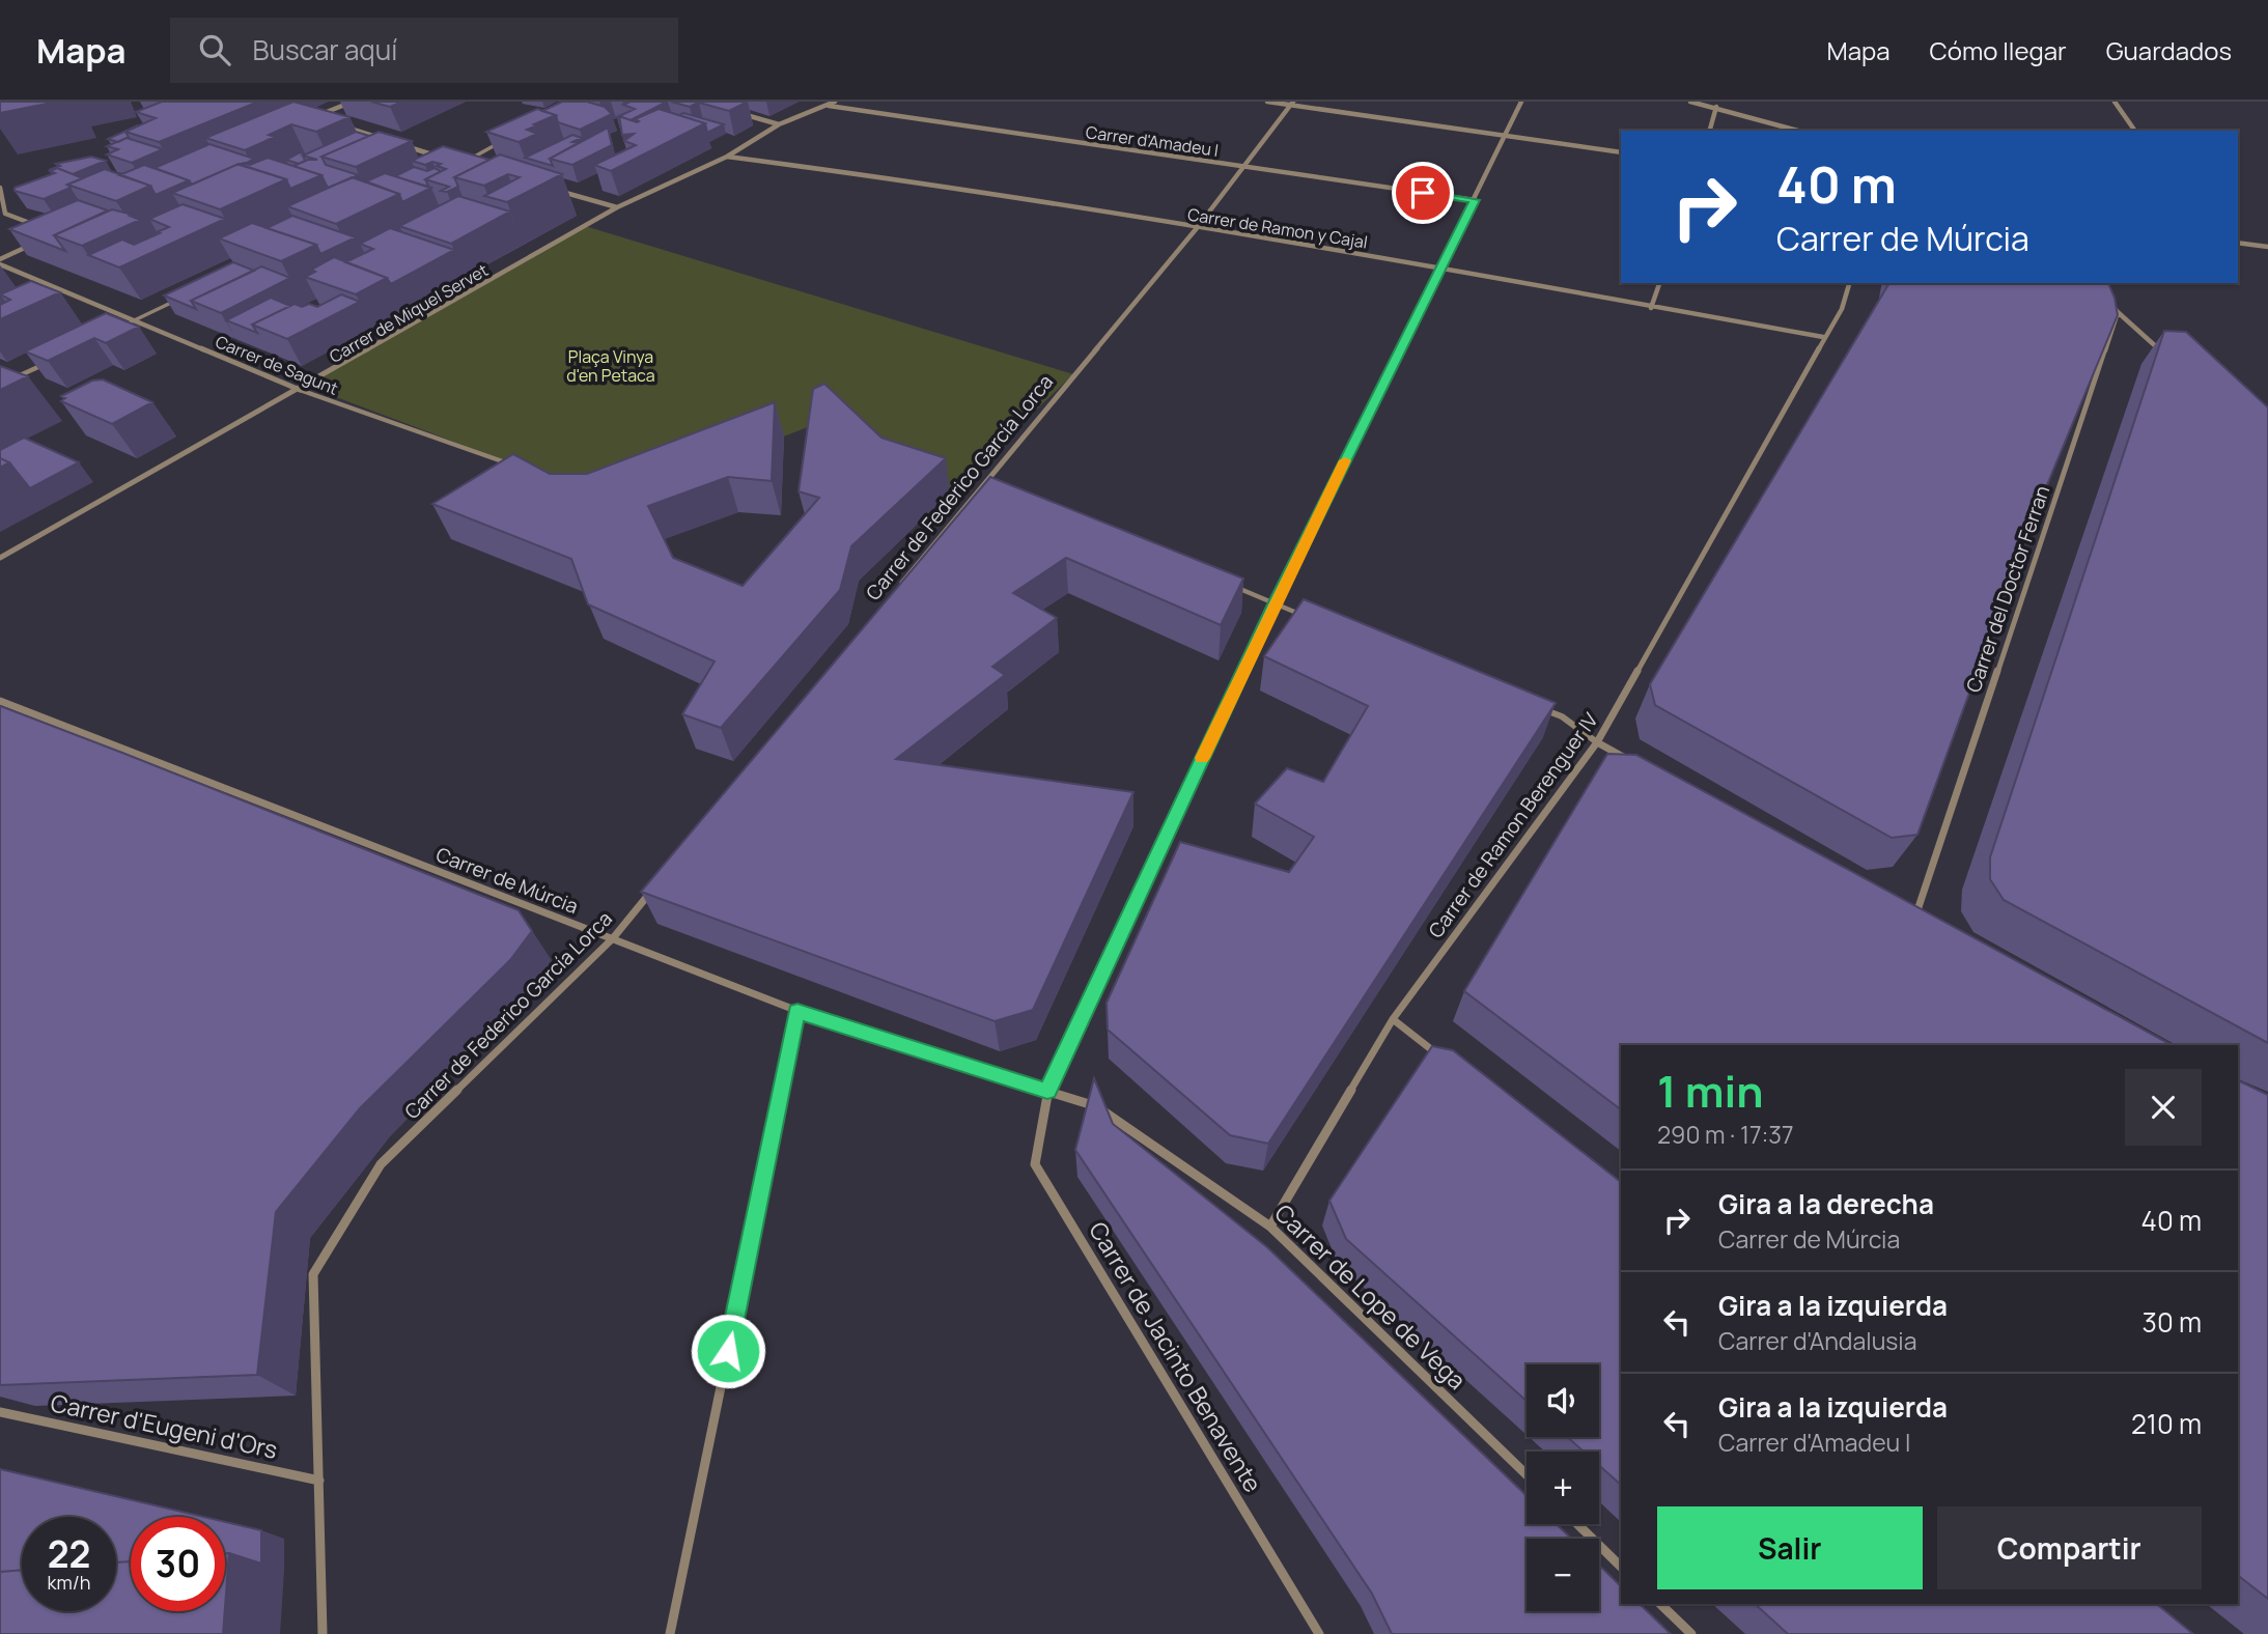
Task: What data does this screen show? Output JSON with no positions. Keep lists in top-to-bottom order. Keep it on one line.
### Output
{"streets":{"street":["Carrer d'Amadeu I","Carrer de Ramon y Cajal","Carrer de Miquel Servet","Carrer de Sagunt","Carrer de Federico García Lorca","Carrer del Doctor Ferran","Carrer de Ramon Berenguer IV","Carrer de Múrcia","Carrer de Lope de Vega","Carrer de Jacinto Benavente","Carrer d'Eugeni d'Ors"]},"crossings":[["Carrer d'Amadeu I","Carrer de Miquel Servet"],["Carrer d'Amadeu I","Carrer de Federico García Lorca"],["Carrer d'Amadeu I","Carrer de Jacinto Benavente"],["Carrer de Ramon y Cajal","Carrer de Miquel Servet"],["Carrer de Ramon y Cajal","Carrer de Federico García Lorca"],["Carrer de Ramon y Cajal","Carrer de Ramon Berenguer IV"],["Carrer de Ramon y Cajal","Carrer de Jacinto Benavente"],["Carrer de Miquel Servet","Carrer de Sagunt"],["Carrer de Federico García Lorca","Carrer de Múrcia"],["Carrer de Federico García Lorca","Carrer d'Eugeni d'Ors"],["Carrer de Ramon Berenguer IV","Carrer de Lope de Vega"],["Carrer de Múrcia","Carrer de Lope de Vega"],["Carrer de Múrcia","Carrer de Jacinto Benavente"],["Carrer de Lope de Vega","Carrer de Jacinto Benavente"]],"parks":["Plaça Vinya d'en Petaca"],"page":{"header":"Mapa","search":"Buscar aquí","nav":["Mapa","Cómo llegar","Guardados"],"turn":["40 m","Carrer de Múrcia"],"heading":["1 min","290 m · 17:37"],"list":[{"name":"Gira a la derecha","note":"Carrer de Múrcia","value":"40 m"},{"name":"Gira a la izquierda","note":"Carrer d'Andalusia","value":"30 m"},{"name":"Gira a la izquierda","note":"Carrer d'Amadeu I","value":"210 m"}],"map_buttons":["+","−"],"buttons":["Salir","Compartir"],"speed":"22 km/h","limit":"30"}}
